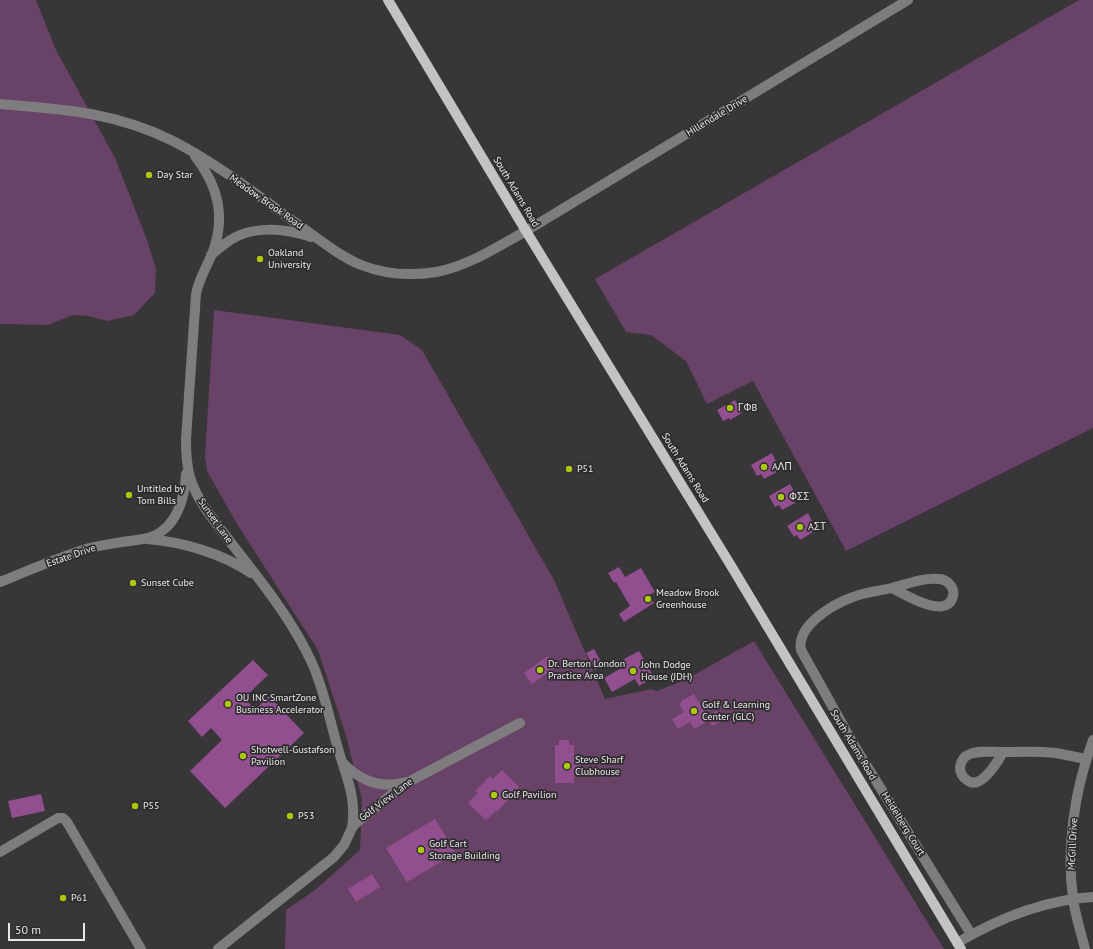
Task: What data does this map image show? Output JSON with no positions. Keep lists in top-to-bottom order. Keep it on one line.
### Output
{"streets":{"main road":["South Adams Road"],"street":["Hillendale Drive","Meadow Brook Road","Sunset Lane","Estate Drive","Golf View Lane","Heidelberg Court","McGill Drive"]},"crossings":[["Hillendale Drive","South Adams Road"],["Hillendale Drive","Meadow Brook Road"],["South Adams Road","Meadow Brook Road"],["Meadow Brook Road","Sunset Lane"],["Sunset Lane","Estate Drive"],["Sunset Lane","Golf View Lane"]],"places":["Day Star","Oakland University","ΓΦB","AΛΠ","P51","Untitled by Tom Bills","ΦΣΣ","AΣΤ","Sunset Cube","Meadow Brook Greenhouse","Dr. Berton London Practice Area","John Dodge House (JDH)","OU INC SmartZone Business Accelerator","Golf & Learning Center (GLC)","Shotwell-Gustafson Pavilion","Steve Sharf Clubhouse","Golf Pavilion","P55","P53","Golf Cart Storage Building","P61"],"scale_bar":"50 m"}
